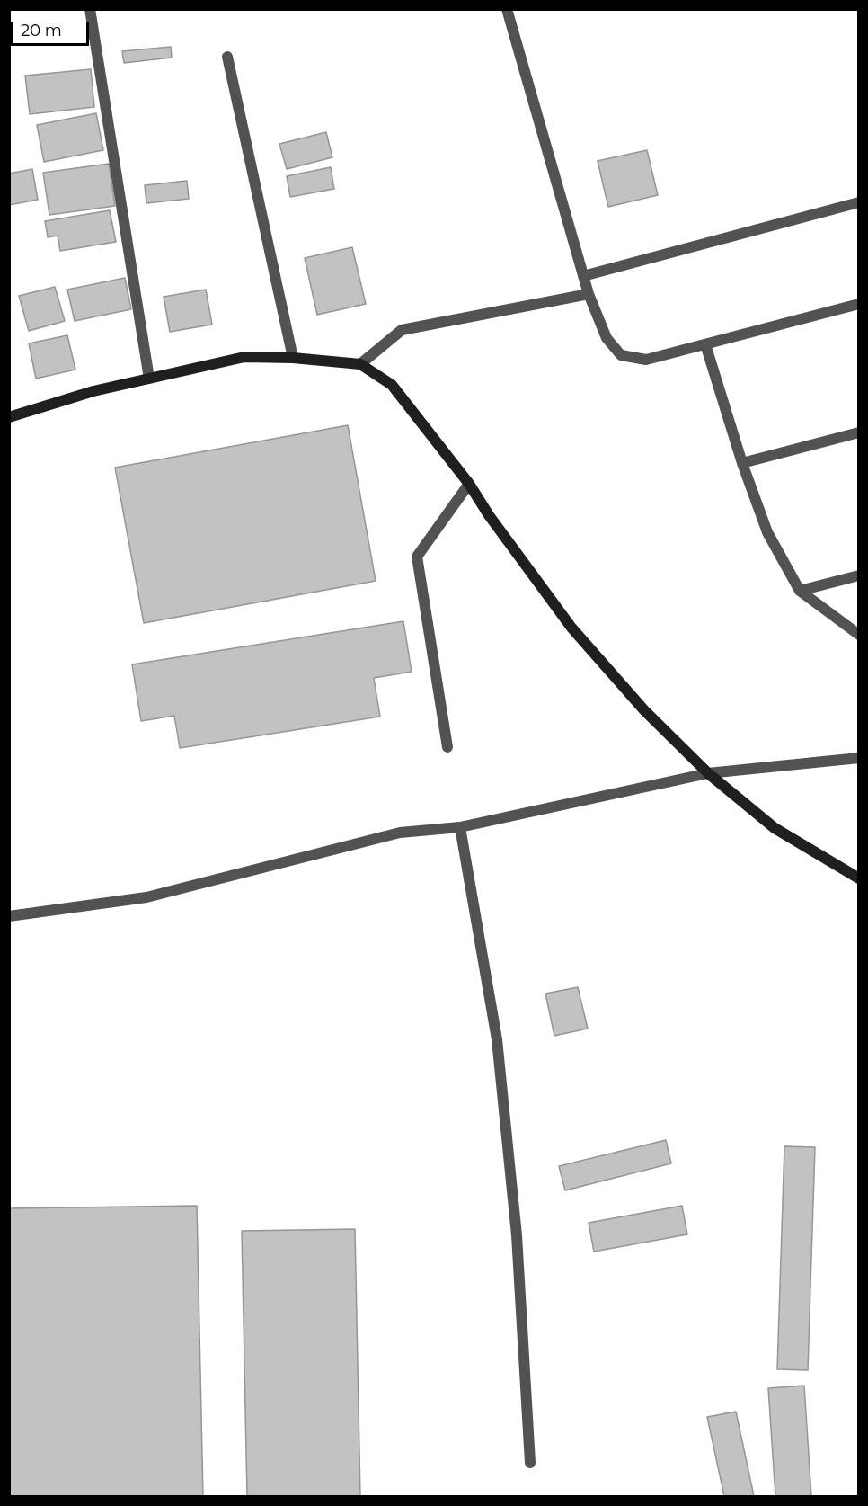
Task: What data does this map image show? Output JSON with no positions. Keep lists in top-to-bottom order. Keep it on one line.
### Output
{"scale_bar":"20 m"}
